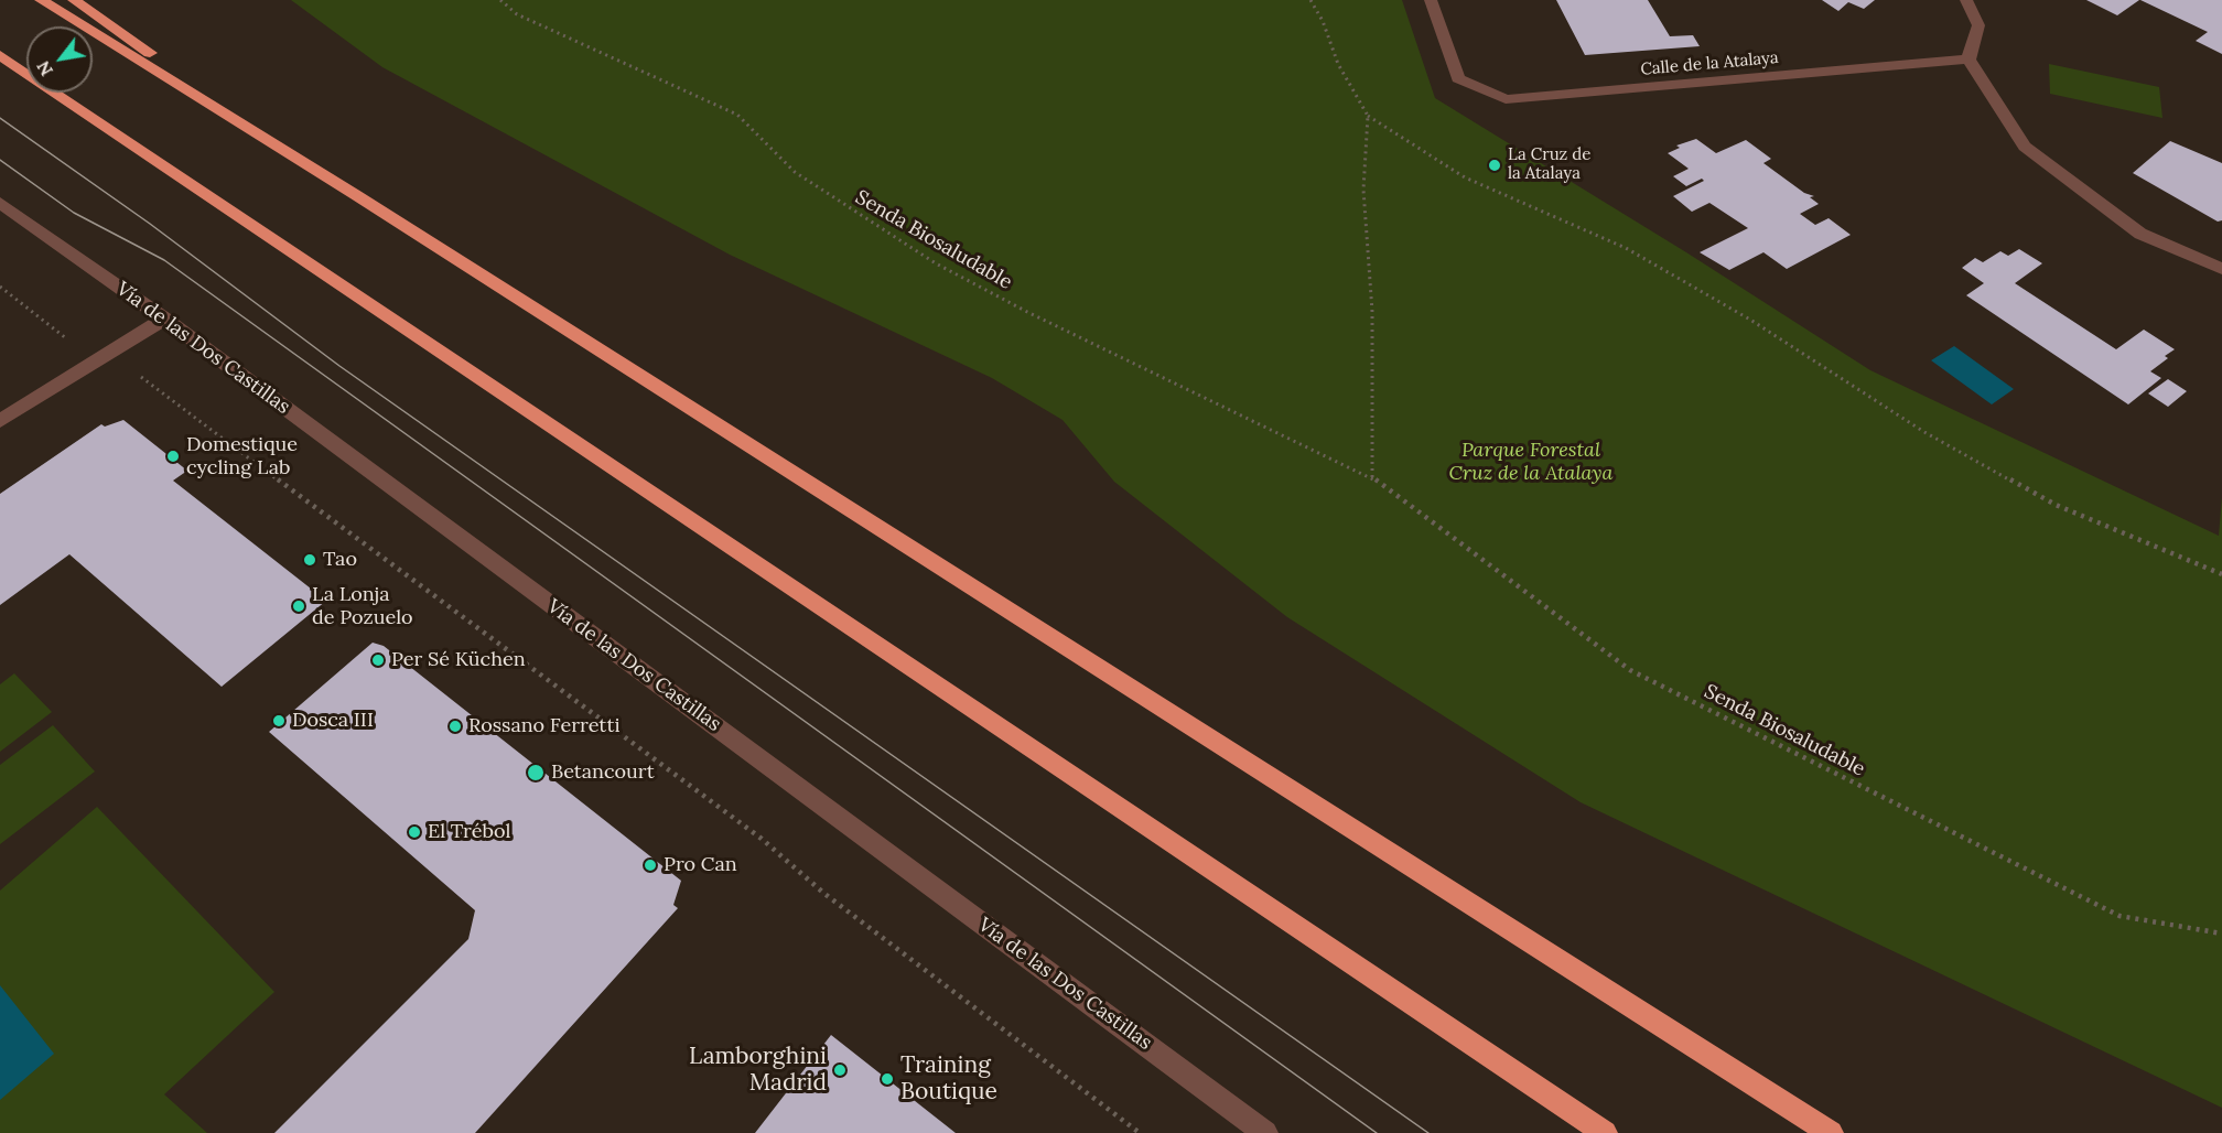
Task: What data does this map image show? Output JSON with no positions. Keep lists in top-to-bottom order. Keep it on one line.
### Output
{"streets":{"street":["Calle de la Atalaya","Vía de las Dos Castillas"],"path":["Senda Biosaludable"]},"parks":["Parque Forestal Cruz de la Atalaya"],"places":["La Cruz de la Atalaya","Domestique cycling Lab","Tao","La Lonja de Pozuelo","Per Sé Küchen","Dosca III","Rossano Ferretti","Betancourt","El Trébol","Pro Can","Lamborghini Madrid","Training Boutique"],"north":"bottom left"}
